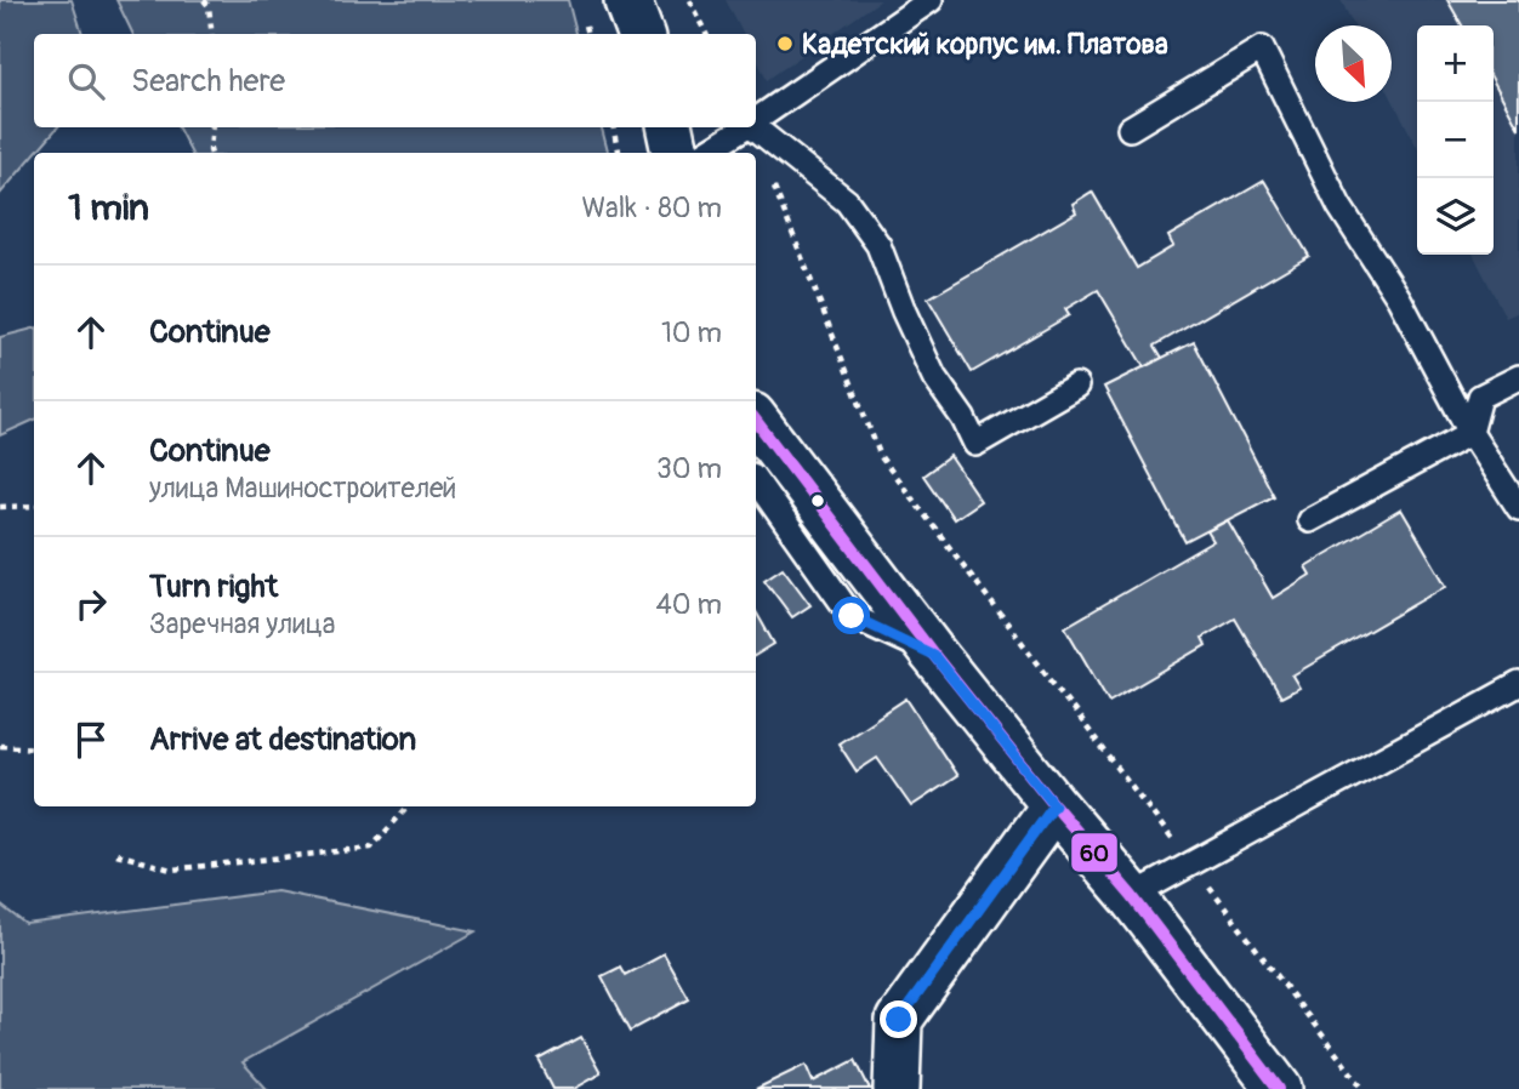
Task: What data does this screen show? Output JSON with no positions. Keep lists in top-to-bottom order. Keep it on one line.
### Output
{"places":["Кадетский корпус им. Платова"],"lines":["transit line 60"],"north":"bottom right","page":{"map_buttons":["+","−"],"search":"Search here","heading":["1 min","Walk · 80 m"],"list":[["Continue","10 m"],["Continue","улица Машиностроителей","30 m"],["Turn right","Заречная улица","40 m"],"Arrive at destination"]}}
